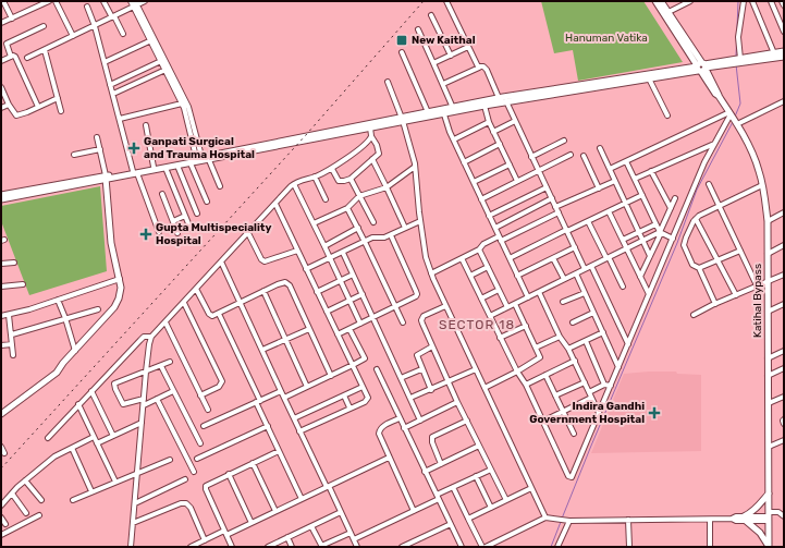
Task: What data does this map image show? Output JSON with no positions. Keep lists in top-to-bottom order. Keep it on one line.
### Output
{"streets":{"main road":["Katihal Bypass"]},"districts":["SECTOR 18"],"parks":["Hanuman Vatika"],"places":{"transit":["New Kaithal"],"health":["Ganpati Surgical and Trauma Hospital","Gupta Multispeciality Hospital","Indira Gandhi Government Hospital"]}}
